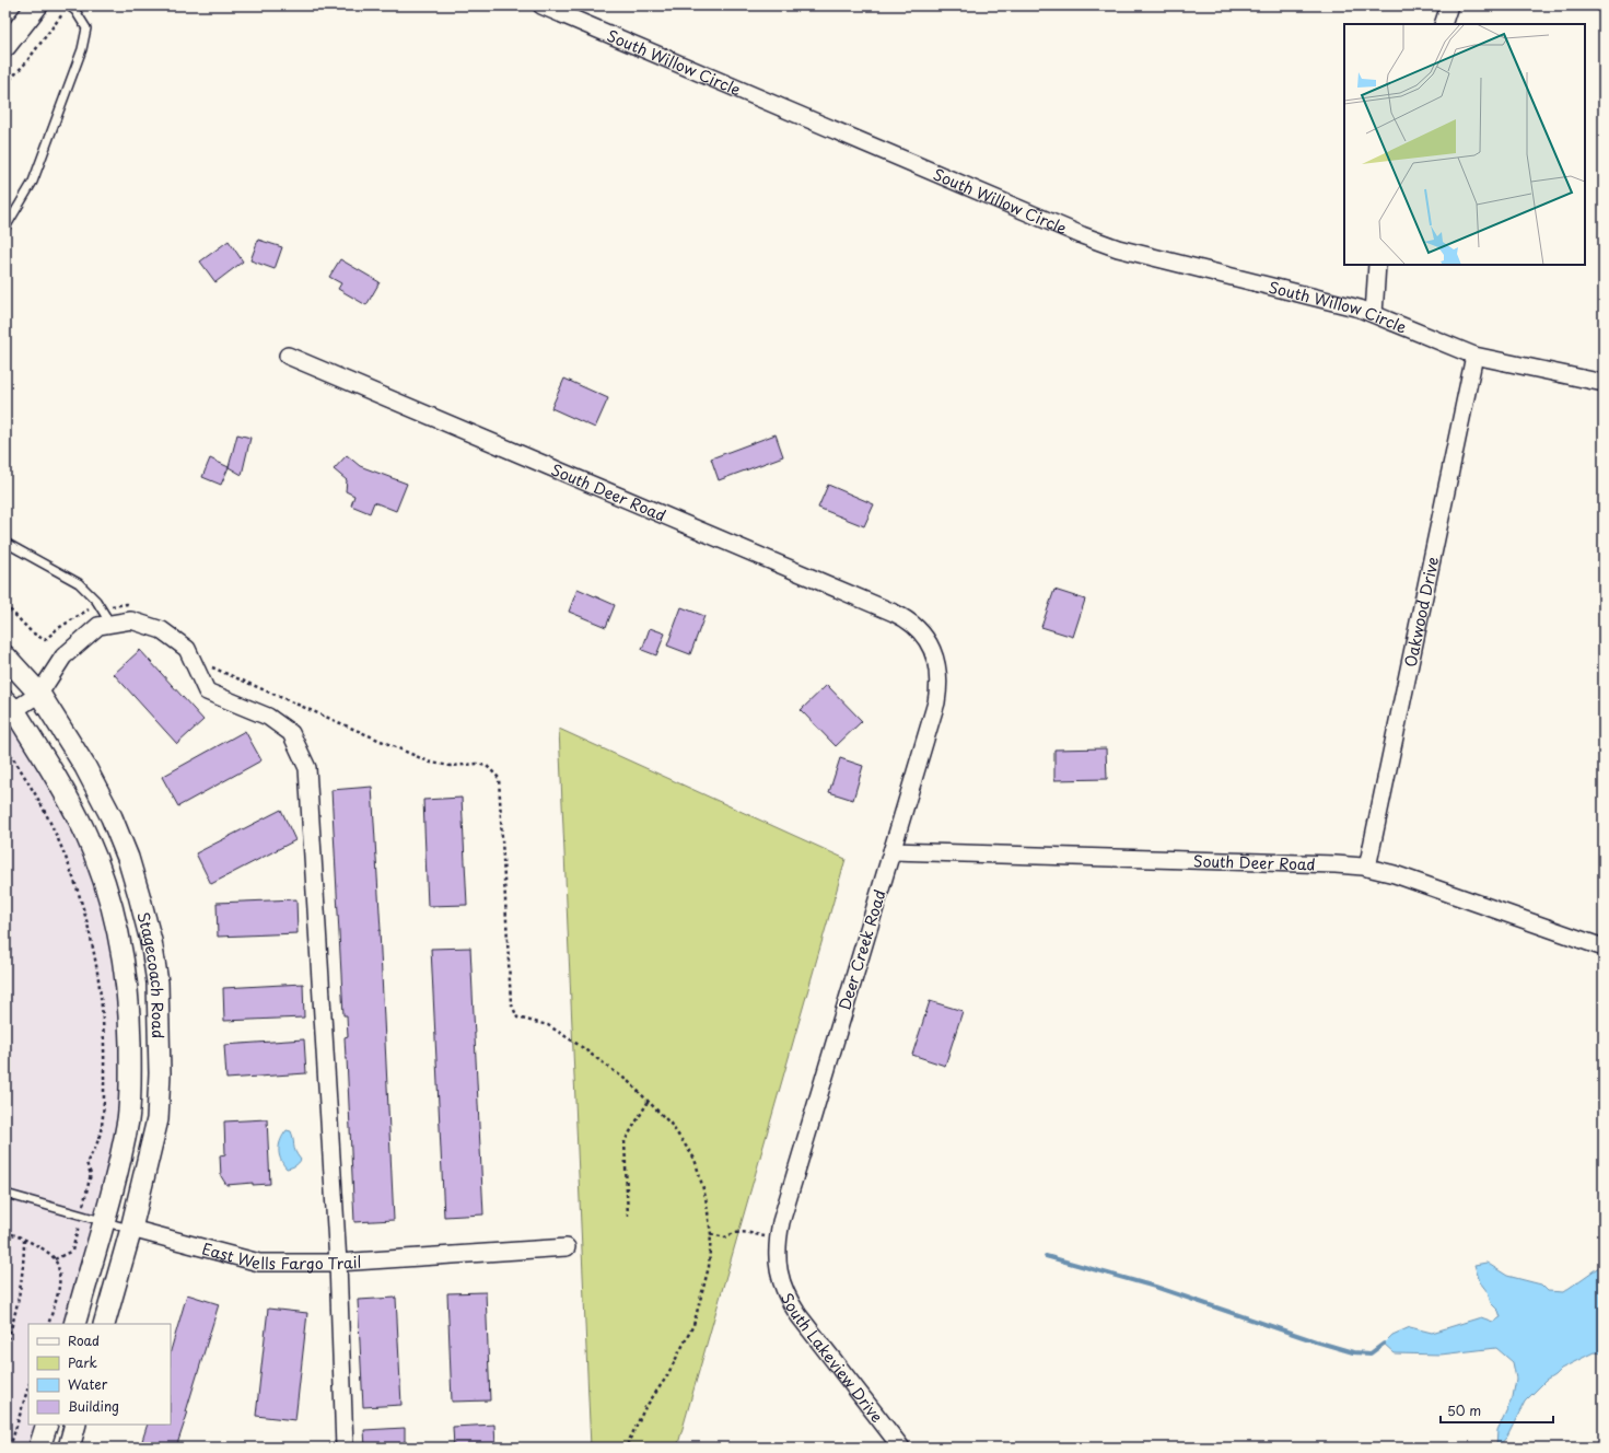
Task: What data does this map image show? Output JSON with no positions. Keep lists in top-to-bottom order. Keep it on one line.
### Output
{"streets":{"street":["South Willow Circle","South Deer Road","Oakwood Drive","Deer Creek Road","Stagecoach Road","East Wells Fargo Trail","South Lakeview Drive"]},"crossings":[["South Willow Circle","Oakwood Drive"],["South Deer Road","Oakwood Drive"],["South Deer Road","Deer Creek Road"],["Deer Creek Road","South Lakeview Drive"],["Stagecoach Road","East Wells Fargo Trail"]],"legend":["Road","Park","Water","Building"],"scale_bar":"50 m"}
